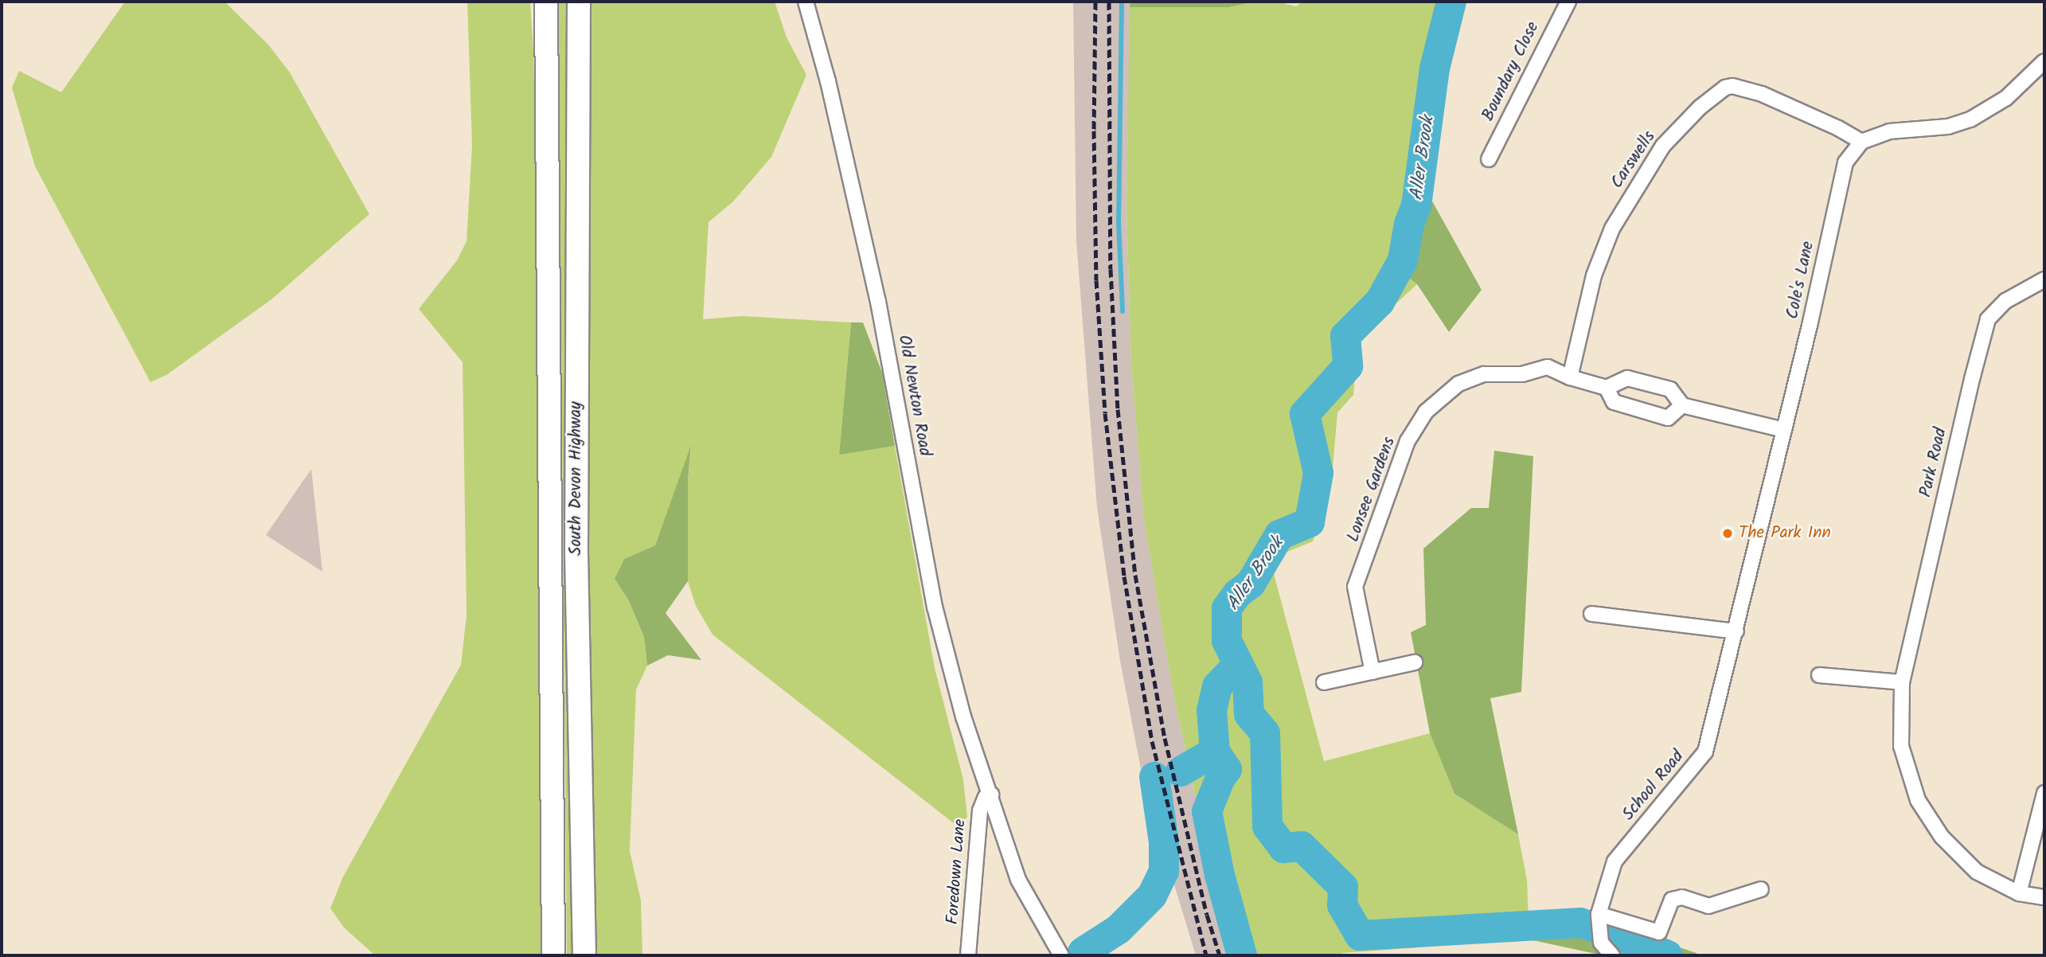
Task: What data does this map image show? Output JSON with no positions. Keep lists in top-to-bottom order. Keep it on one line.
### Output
{"streets":{"highway":["South Devon Highway"],"street":["Boundary Close","Carswells","Cole's Lane","Old Newton Road","Park Road","Lonsee Gardens","School Road","Foredown Lane"]},"crossings":[["Carswells","Cole's Lane"],["Carswells","Lonsee Gardens"],["Cole's Lane","School Road"],["Old Newton Road","Foredown Lane"]],"water":["Aller Brook"],"places":["The Park Inn"]}
